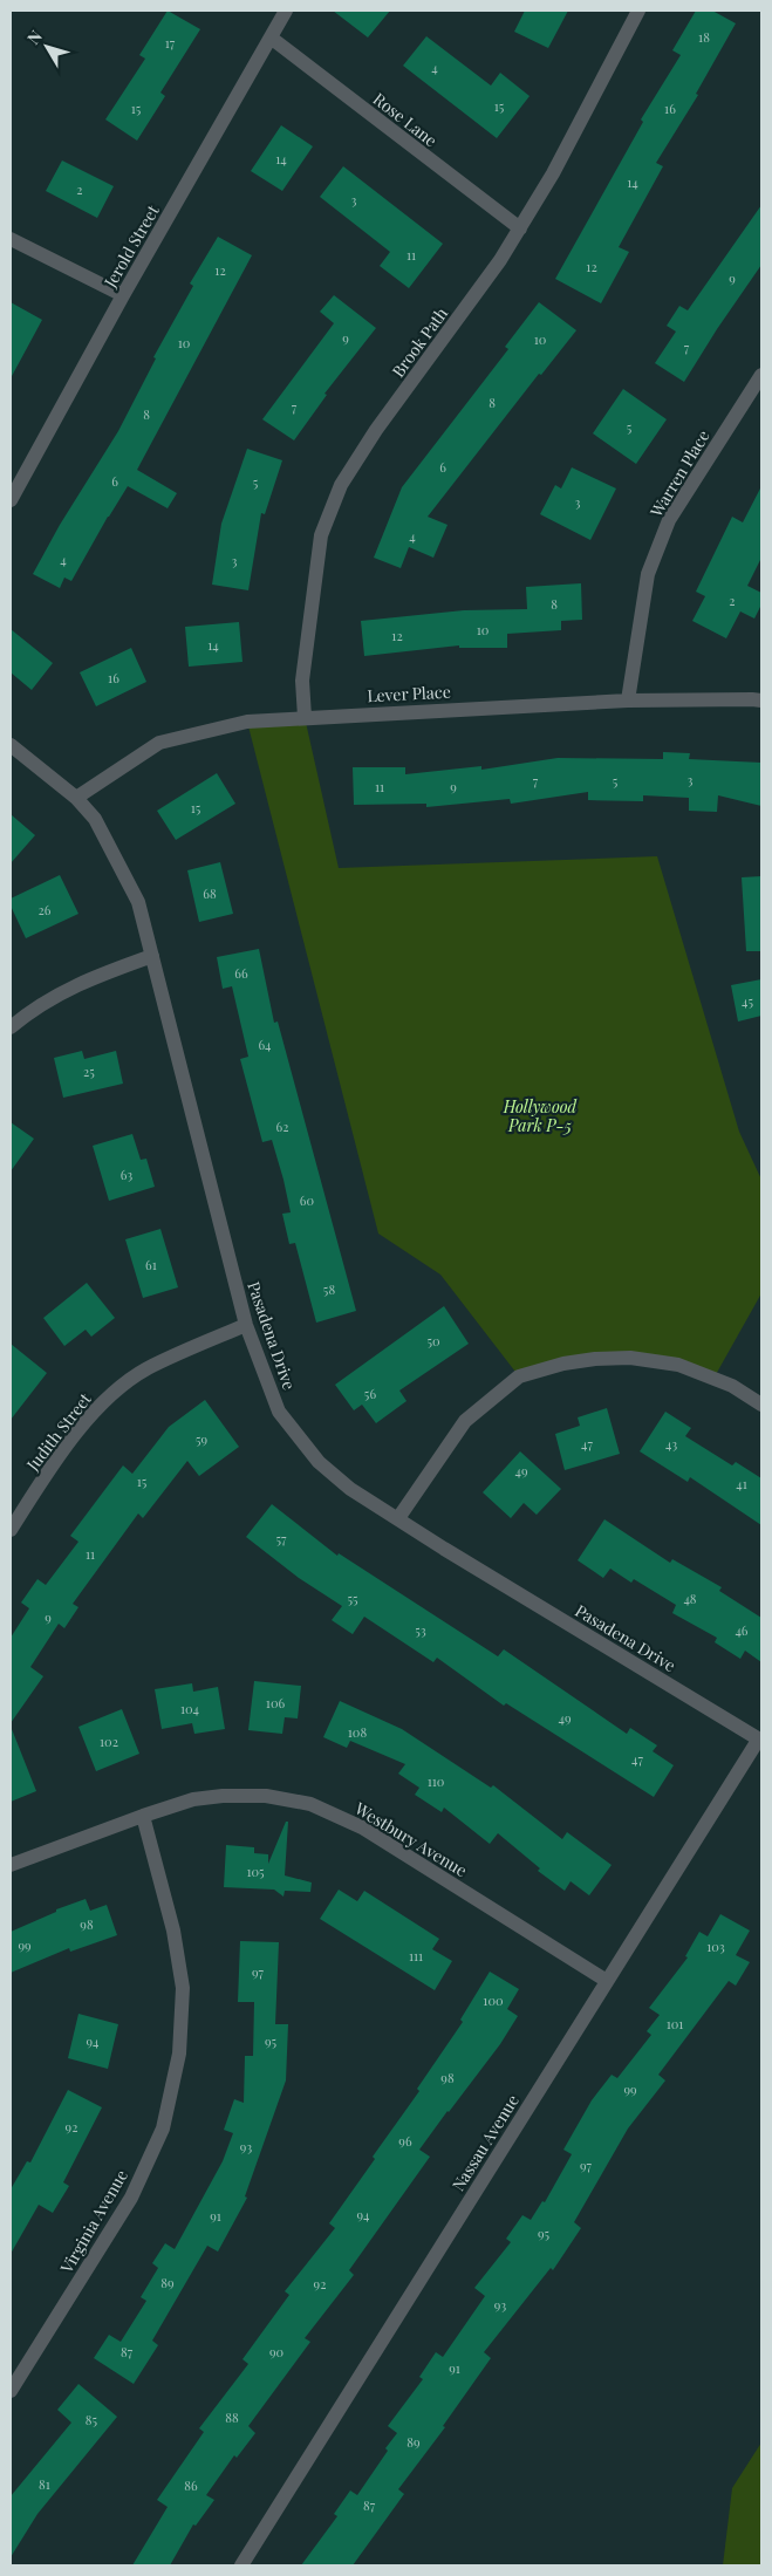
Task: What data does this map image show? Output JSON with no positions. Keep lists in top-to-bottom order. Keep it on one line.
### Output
{"streets":{"street":["Rose Lane","Jerold Street","Brook Path","Warren Place","Lever Place","Pasadena Drive","Judith Street","Westbury Avenue","Nassau Avenue","Virginia Avenue"]},"crossings":[["Rose Lane","Jerold Street"],["Rose Lane","Brook Path"],["Brook Path","Lever Place"],["Warren Place","Lever Place"],["Lever Place","Pasadena Drive"],["Pasadena Drive","Judith Street"],["Pasadena Drive","Nassau Avenue"],["Westbury Avenue","Nassau Avenue"],["Westbury Avenue","Virginia Avenue"]],"parks":["Hollywood Park P-5"],"house_numbers":["18","17","4","15","15","16","14","14","2","3","11","12","12","9","9","10","10","7","8","7","8","5","6","6","5","3","4","4","3","2","8","10","12","14","16","3","7","5","11","9","15","68","26","66","45","64","25","62","63","60","61","58","50","56","59","47","43","49","15","41","57","11","55","48","9","53","46","106","104","49","108","102","47","110","105","98","99","103","111","97","100","101","94","95","98","99","92","96","93","97","94","91","95","89","92","93","87","90","91","88","85","89","81","86","87"],"north":"top left"}
